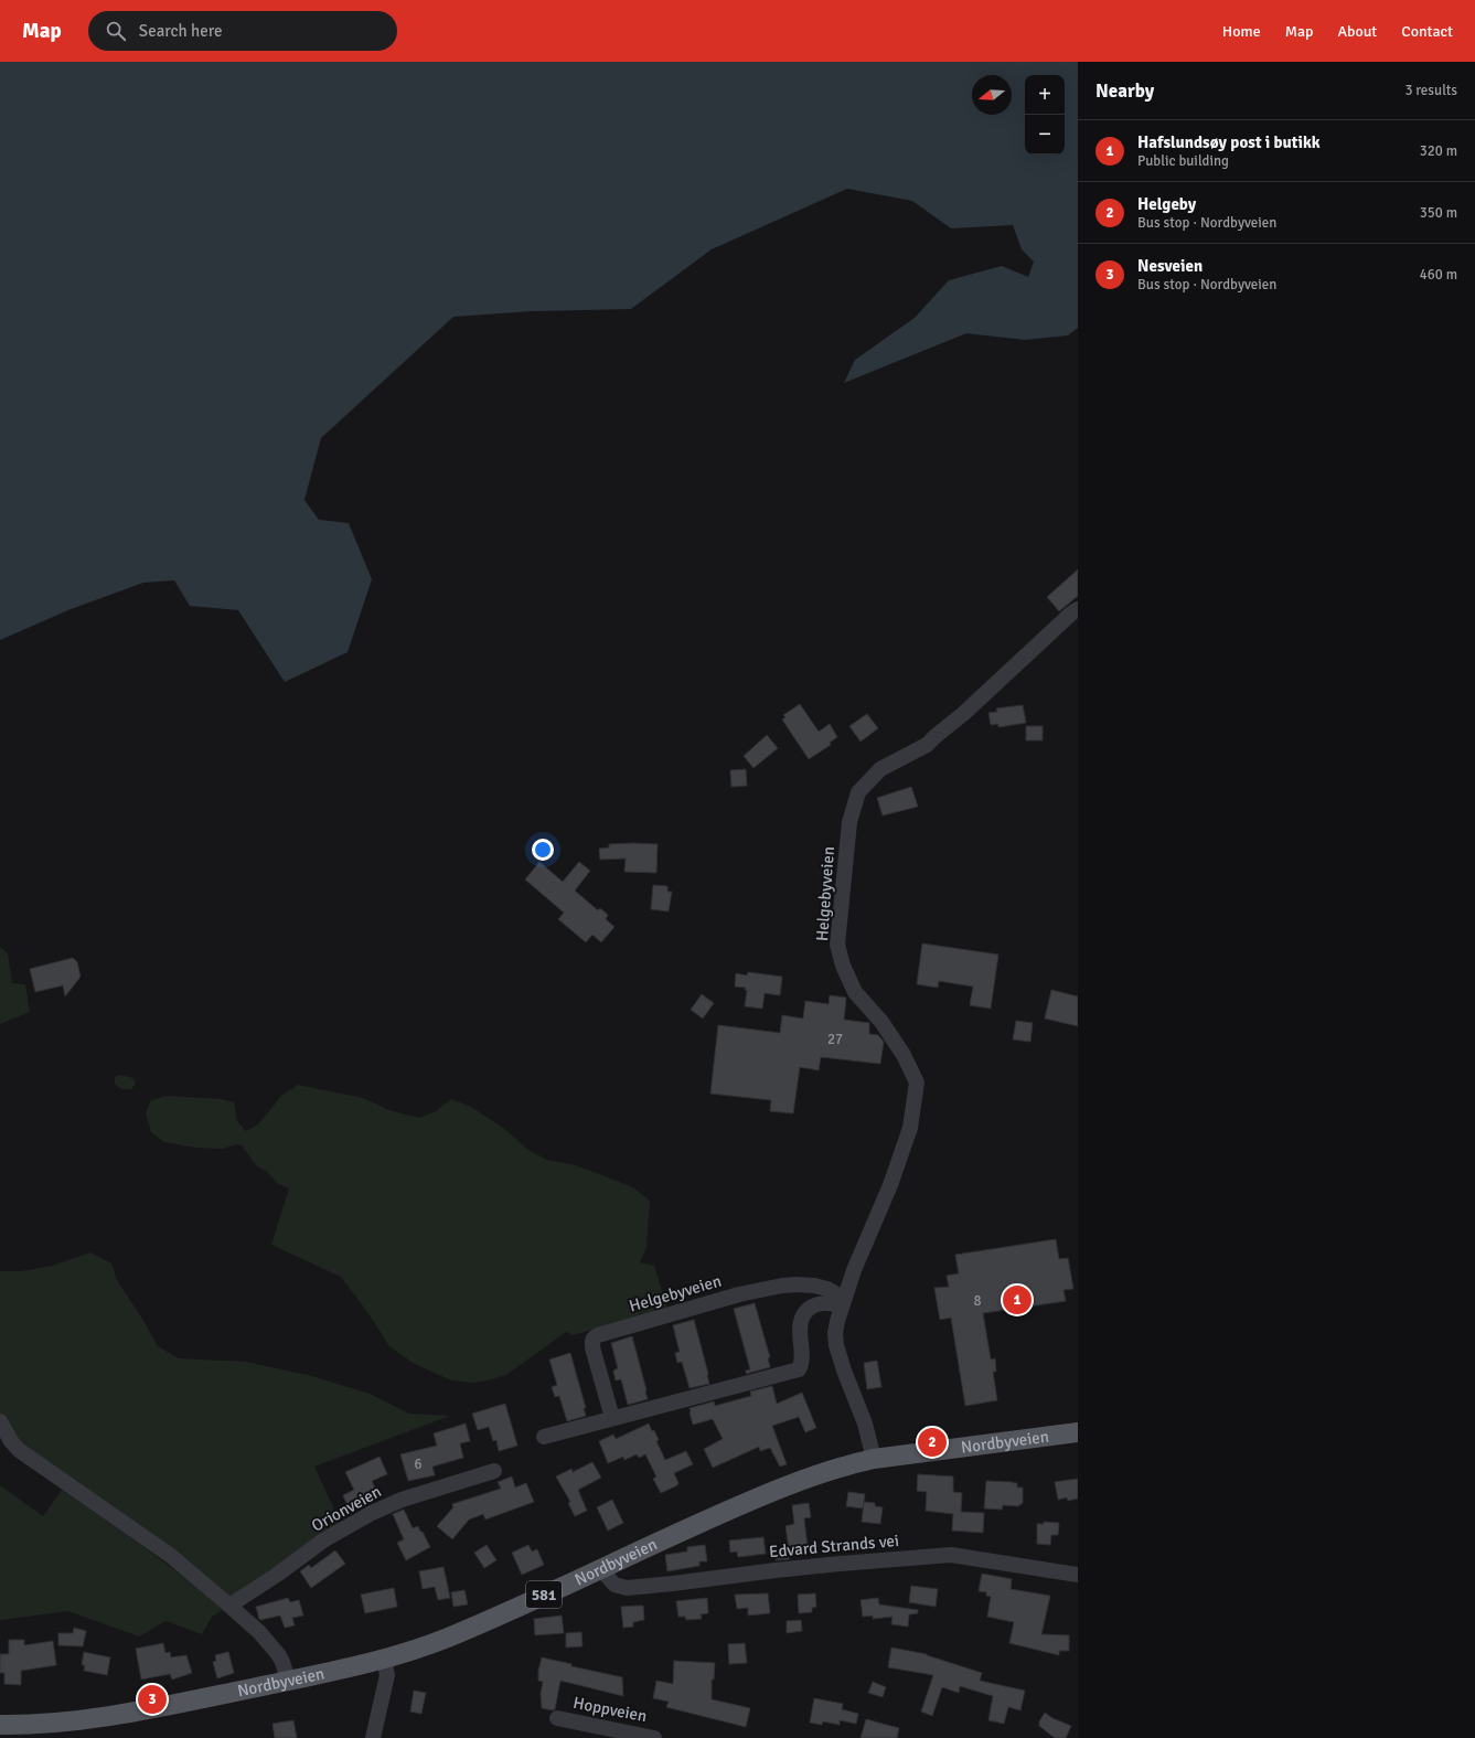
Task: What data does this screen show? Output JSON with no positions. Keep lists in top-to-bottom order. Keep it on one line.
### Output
{"streets":{"main road":["Nordbyveien","581"],"street":["Helgebyveien","Orionveien","Edvard Strands vei","Hoppveien"]},"crossings":[["Helgebyveien","Nordbyveien"],["Nordbyveien","Edvard Strands vei"]],"house_numbers":["27","8","6"],"north":"left","page":{"header":"Map","search":"Search here","nav":["Home","Map","About","Contact"],"heading":["Nearby","3 results"],"map_buttons":["+","−"],"list":[{"mark":"1","name":"Hafslundsøy post i butikk","note":"Public building","value":"320 m"},{"mark":"2","name":"Helgeby","note":"Bus stop · Nordbyveien","value":"350 m"},{"mark":"3","name":"Nesveien","note":"Bus stop · Nordbyveien","value":"460 m"}],"pins":["1","2","3"]}}
